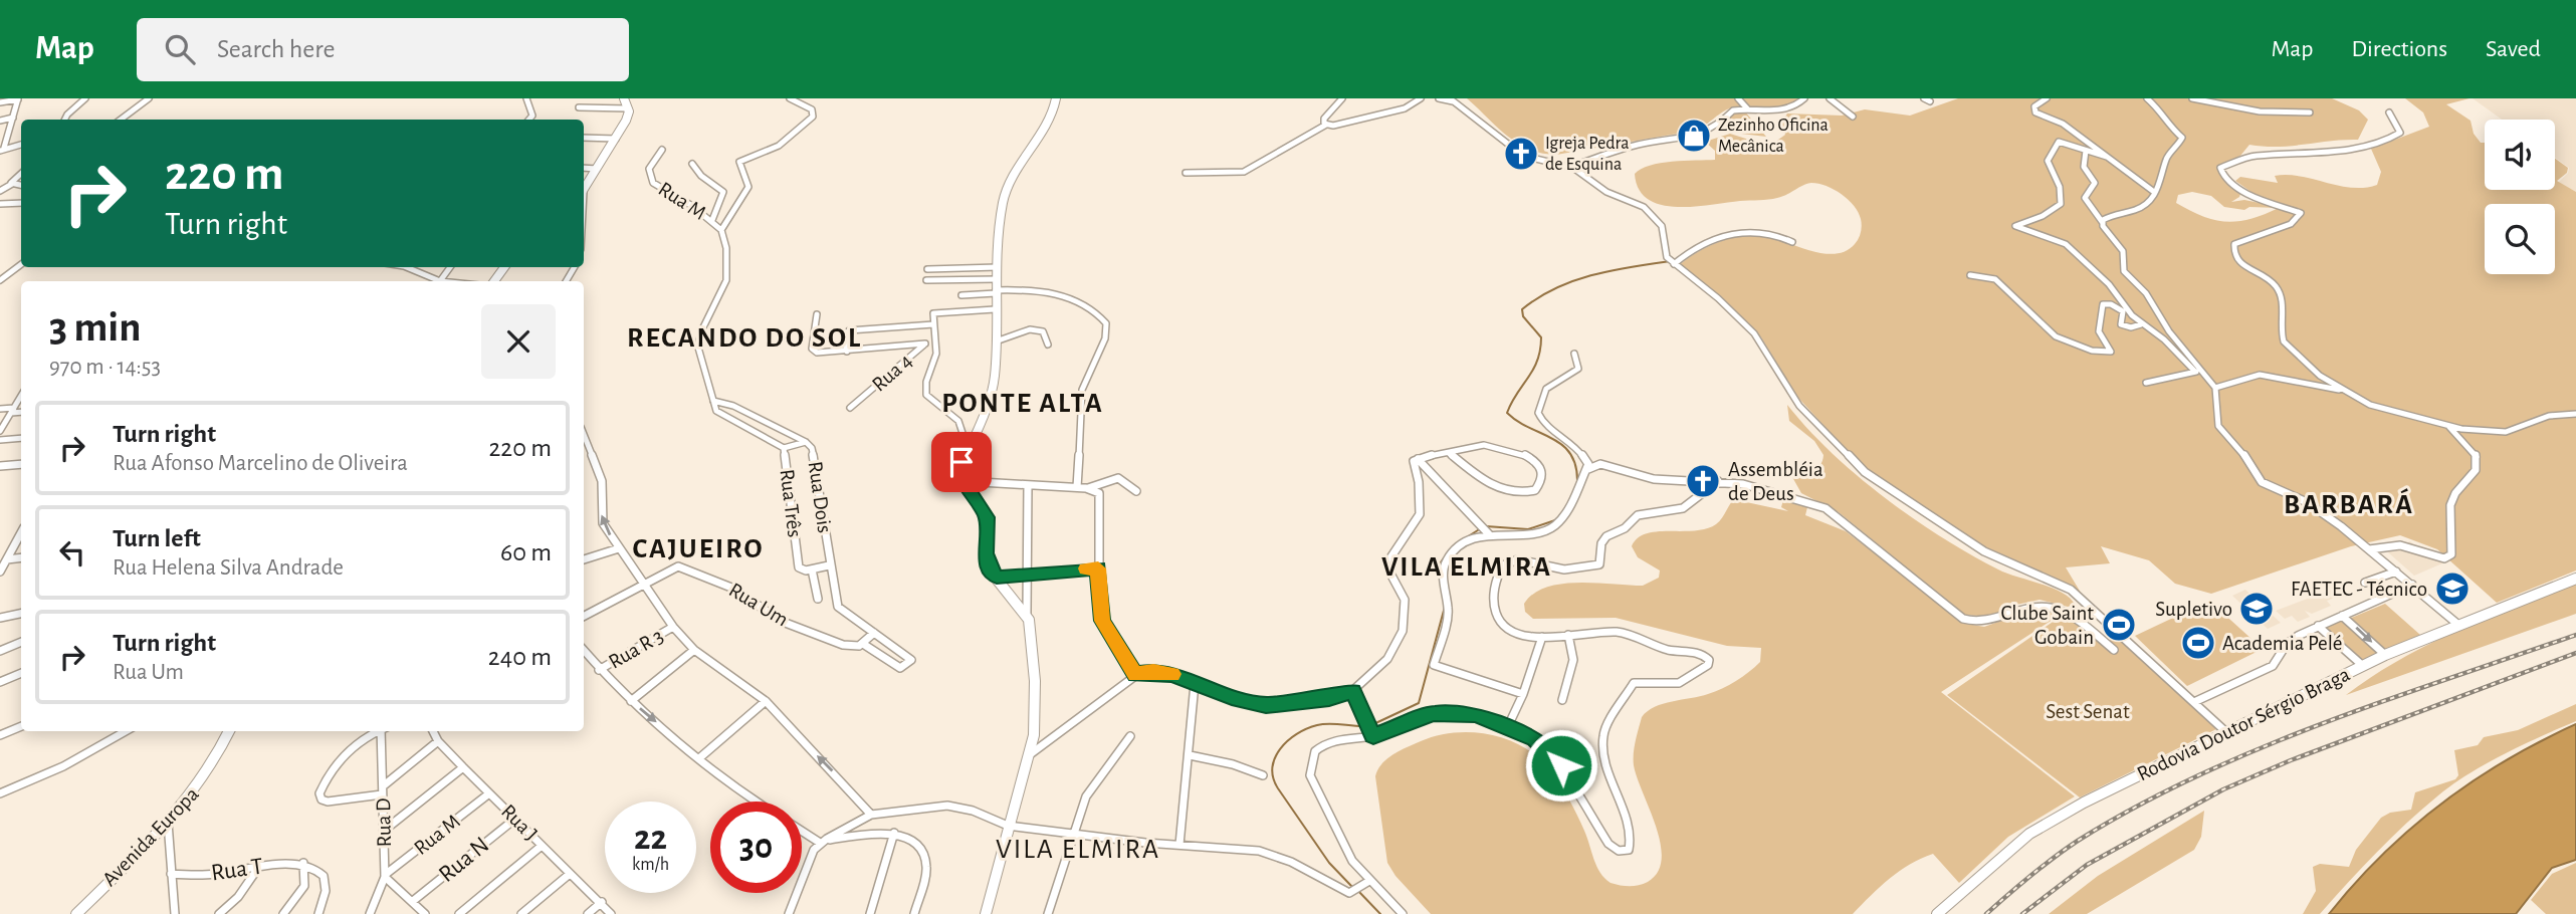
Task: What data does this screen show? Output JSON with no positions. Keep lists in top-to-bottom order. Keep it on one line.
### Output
{"streets":{"street":["Rua M","Rua 4","Rua Dois","Rua Três","Rua Um","Rua R 3","Rodovia Doutor Sérgio Braga","Rua D","Rua J","Avenida Europa","Rua N","Rua T"]},"crossings":[["Rua M","Rua Três"],["Rua M","Rua D"],["Rua M","Rua J"],["Rua Dois","Rua Três"],["Rua J","Rua N"]],"districts":["RECANDO DO SOL","PONTE ALTA","BARBARÁ","CAJUEIRO","VILA ELMIRA","VILA ELMIRA"],"parks":["Sest Senat"],"places":{"shop":["Zezinho Oficina Mecânica"],"church":["Igreja Pedra de Esquina","Assembléia de Deus"],"school or university":["FAETEC - Técnico","Supletivo"],"sports":["Clube Saint Gobain","Academia Pelé"]},"page":{"header":"Map","search":"Search here","nav":["Map","Directions","Saved"],"turn":["220 m","Turn right"],"heading":["3 min","970 m · 14:53"],"list":[{"name":"Turn right","note":"Rua Afonso Marcelino de Oliveira","value":"220 m"},{"name":"Turn left","note":"Rua Helena Silva Andrade","value":"60 m"},{"name":"Turn right","note":"Rua Um","value":"240 m"}],"speed":"22 km/h","limit":"30"}}
